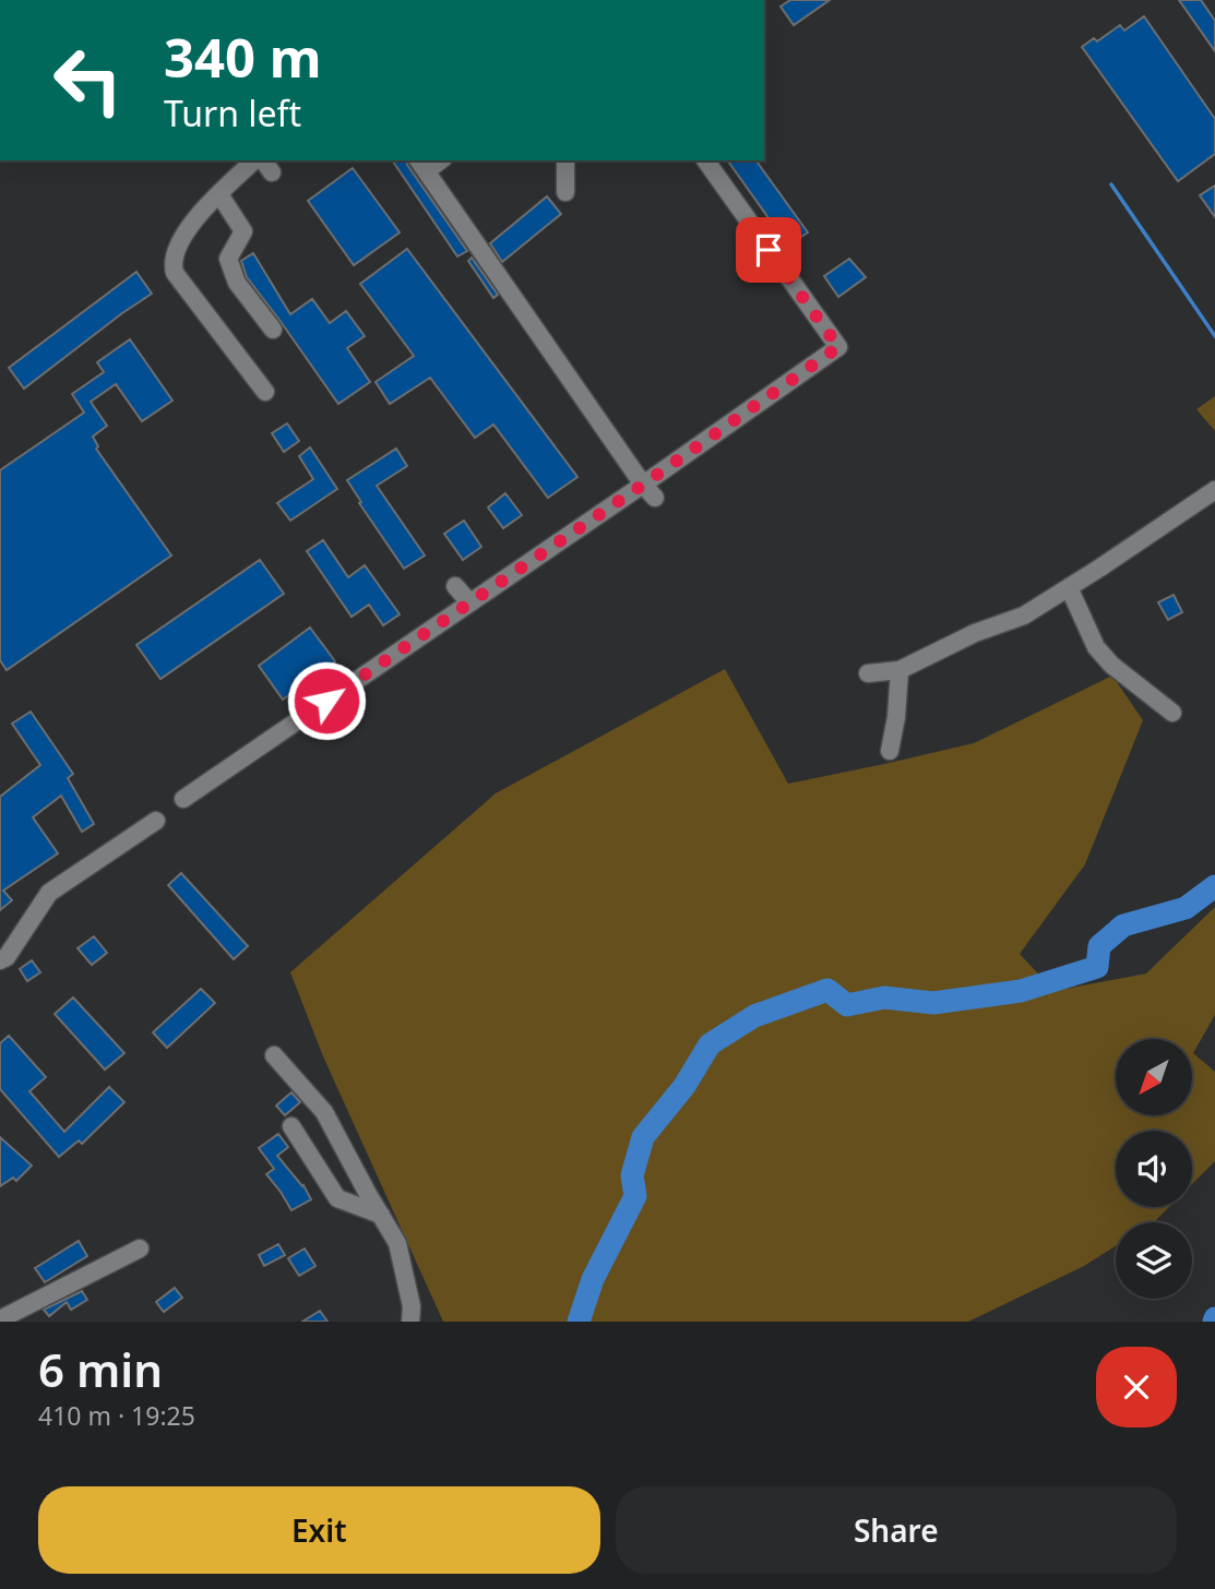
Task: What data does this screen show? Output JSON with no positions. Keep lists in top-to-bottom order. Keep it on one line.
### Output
{"north":"bottom left","page":{"turn":["340 m","Turn left"],"heading":["6 min","410 m · 19:25"],"buttons":["Exit","Share"]}}
